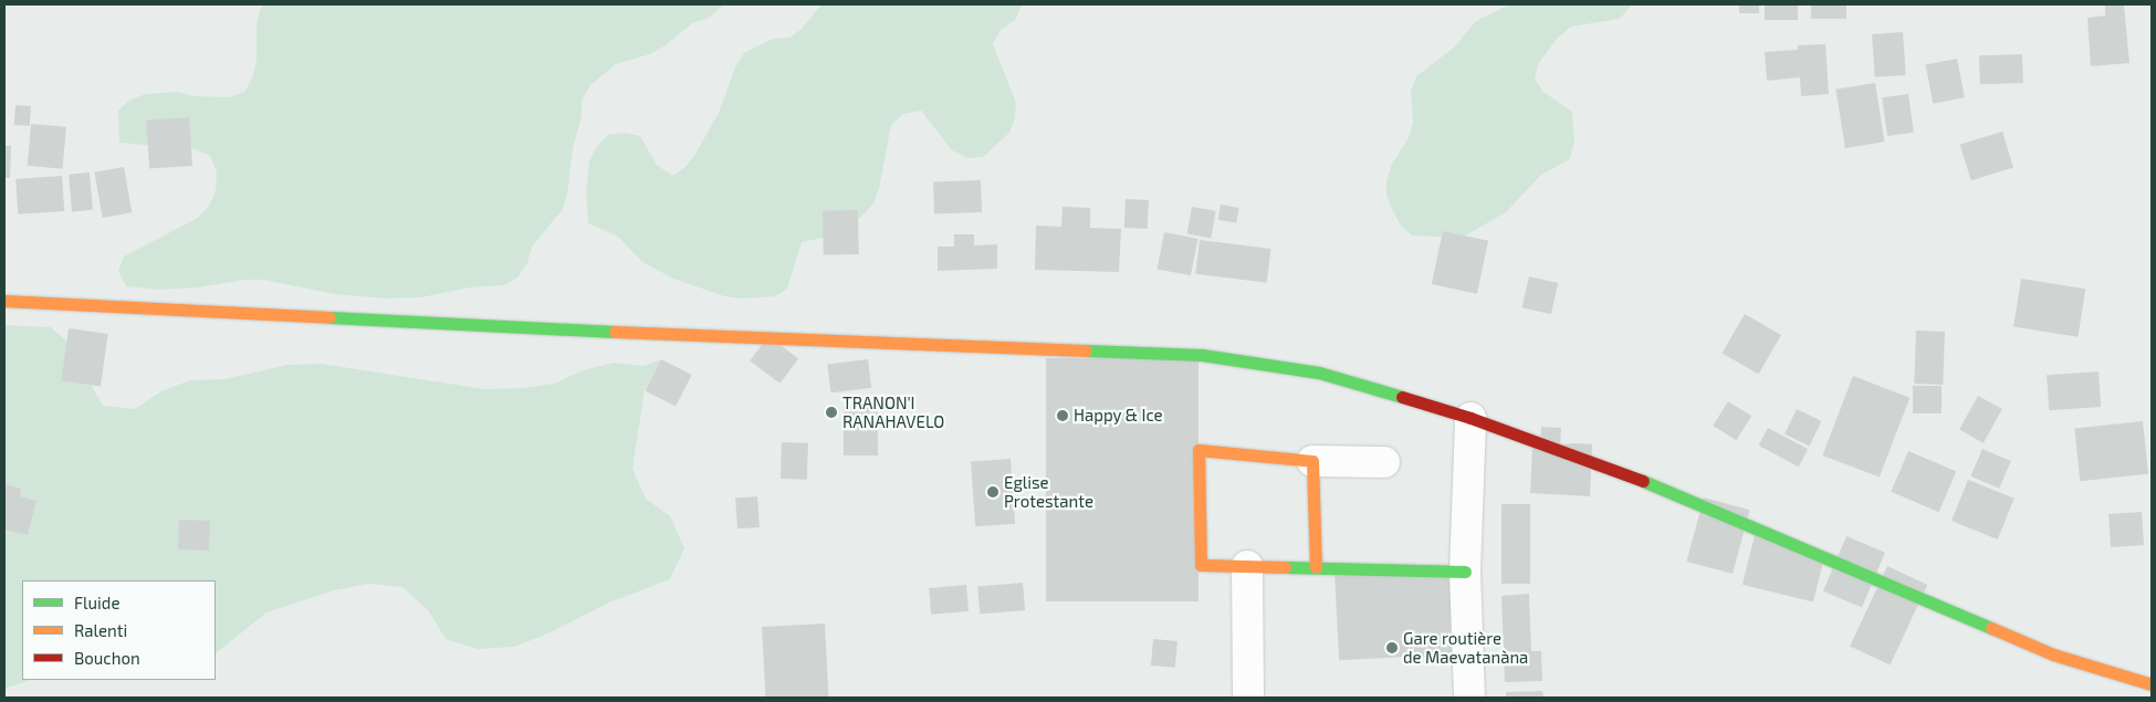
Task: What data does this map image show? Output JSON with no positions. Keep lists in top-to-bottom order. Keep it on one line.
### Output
{"places":["TRANON'I RANAHAVELO","Happy & Ice","Eglise Protestante","Gare routière de Maevatanàna"],"legend":["Fluide","Ralenti","Bouchon"]}
